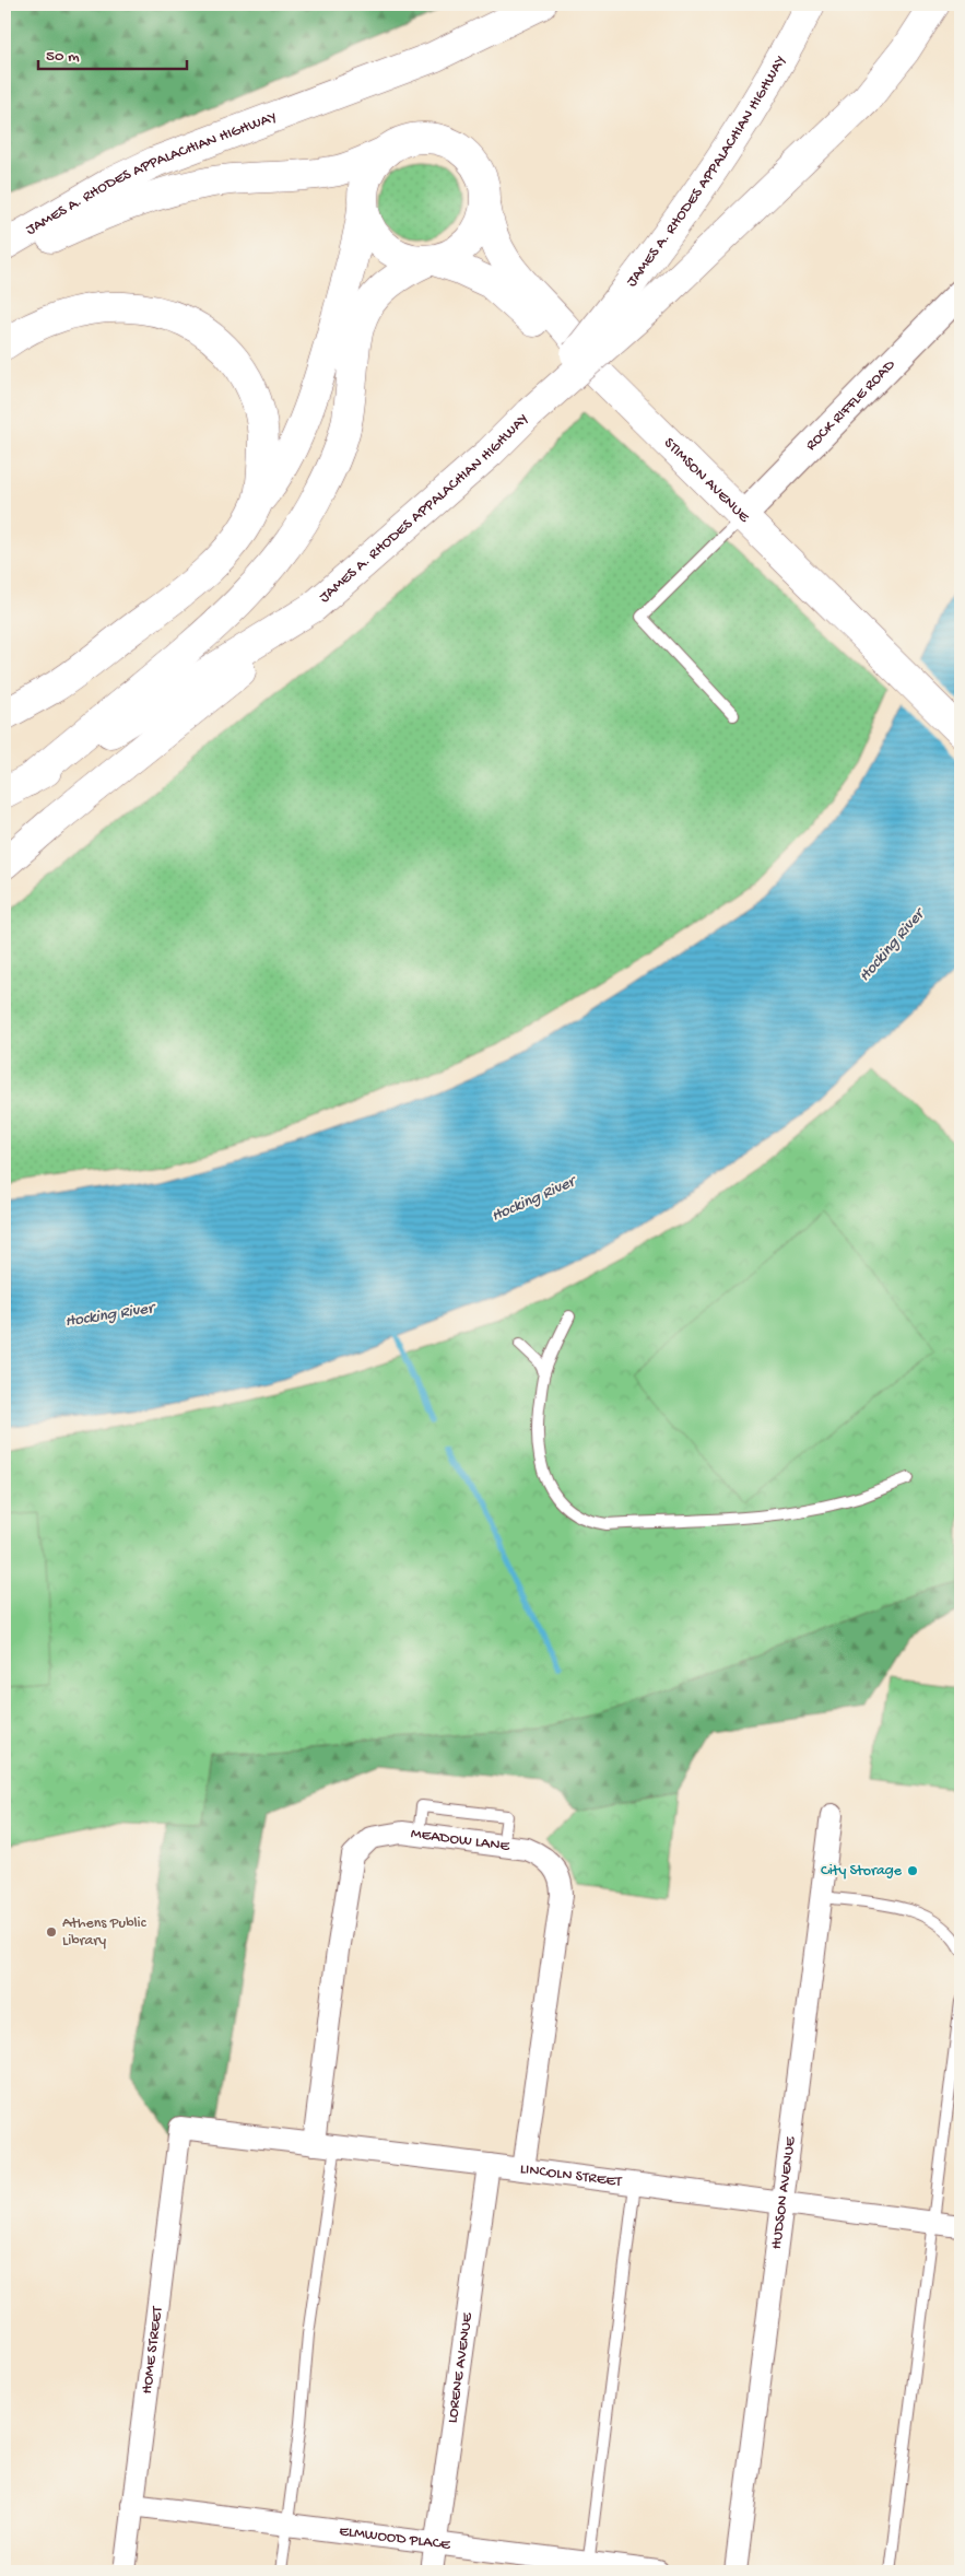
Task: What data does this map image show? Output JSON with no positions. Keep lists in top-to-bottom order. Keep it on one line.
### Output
{"streets":{"main road":["JAMES A. RHODES APPALACHIAN HIGHWAY","STIMSON AVENUE"],"street":["ROCK RIFFLE ROAD","MEADOW LANE","LINCOLN STREET","HUDSON AVENUE","HOME STREET","LORENE AVENUE","ELMWOOD PLACE"]},"crossings":[["ROCK RIFFLE ROAD","STIMSON AVENUE"],["MEADOW LANE","LINCOLN STREET"],["LINCOLN STREET","HUDSON AVENUE"],["LINCOLN STREET","HOME STREET"],["LINCOLN STREET","LORENE AVENUE"],["HOME STREET","ELMWOOD PLACE"],["LORENE AVENUE","ELMWOOD PLACE"]],"water":["Hocking River"],"places":["City Storage","Athens Public Library"],"scale_bar":"50 m"}
